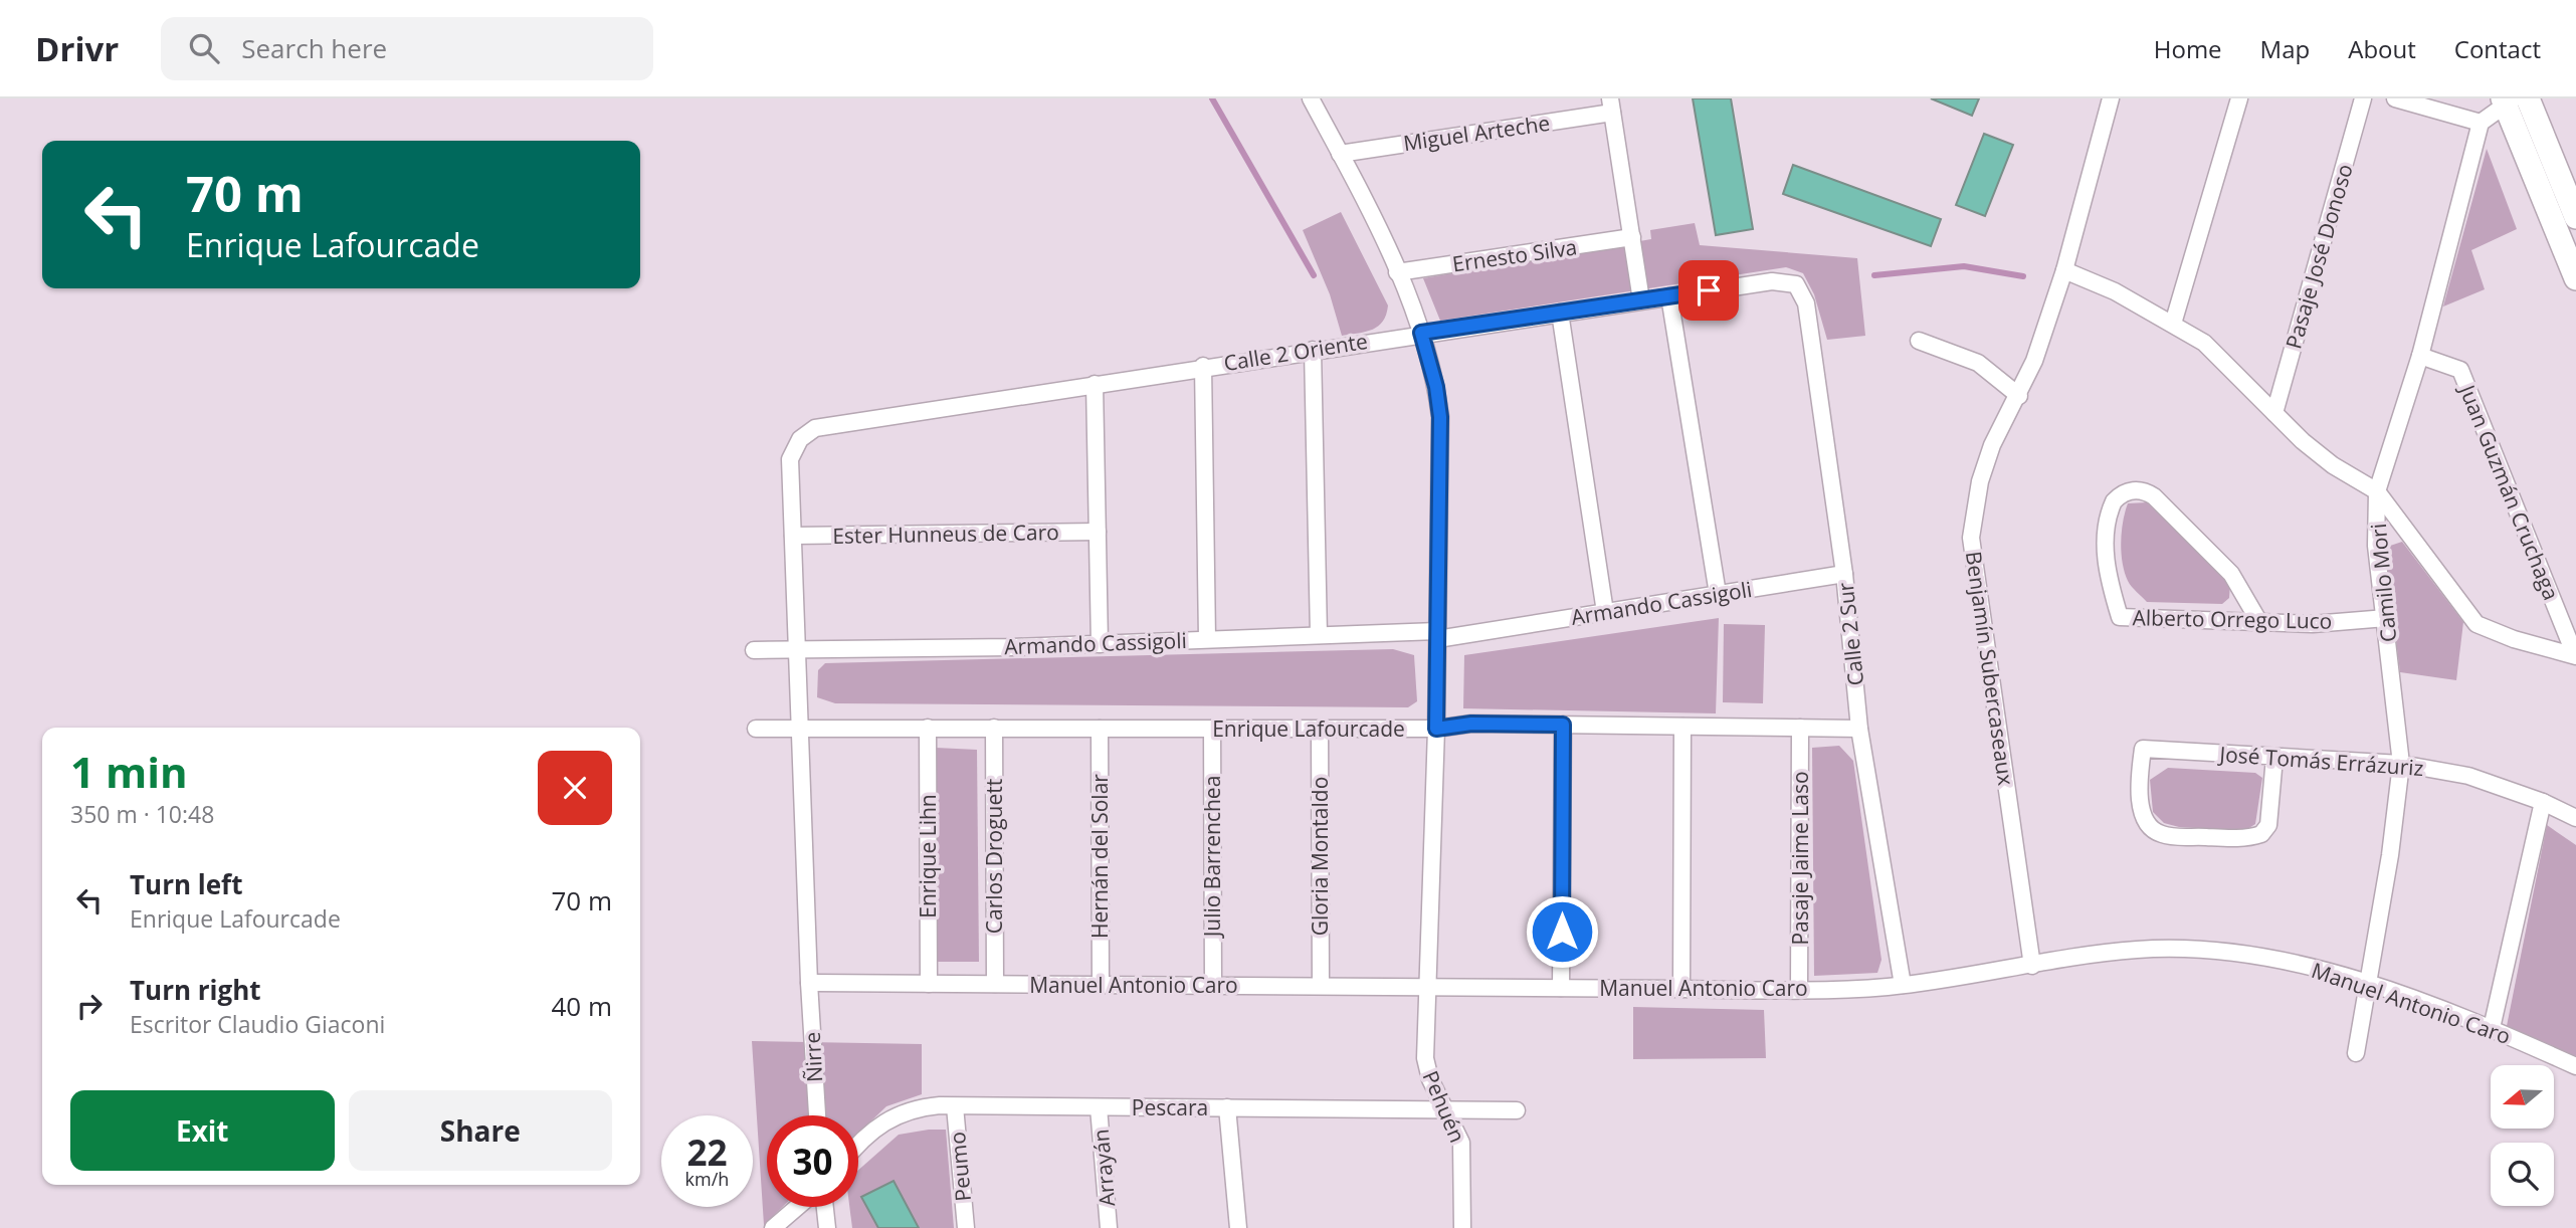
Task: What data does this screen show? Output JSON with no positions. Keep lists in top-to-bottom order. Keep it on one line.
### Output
{"streets":{"street":["Miguel Arteche","Ernesto Silva","Pasaje José Donoso","Calle 2 Oriente","Juan Guzmán Cruchaga","Ester Hunneus de Caro","Camilo Mori","Armando Cassigoli","Alberto Orrego Luco","Calle 2 Sur","Benjamín Subercaseaux","Enrique Lafourcade","José Tomás Errázuriz","Enrique Lihn","Carlos Droguett","Hernán del Solar","Julio Barrenchea","Gloria Montaldo","Pasaje Jaime Laso","Manuel Antonio Caro","Ñirre","Pehuén","Pescara","Peumo","Arrayán"]},"crossings":[["Miguel Arteche","Pehuén"],["Ernesto Silva","Pehuén"],["Calle 2 Oriente","Calle 2 Sur"],["Calle 2 Oriente","Ñirre"],["Calle 2 Oriente","Pehuén"],["Juan Guzmán Cruchaga","Camilo Mori"],["Ester Hunneus de Caro","Ñirre"],["Camilo Mori","Alberto Orrego Luco"],["Camilo Mori","José Tomás Errázuriz"],["Camilo Mori","Manuel Antonio Caro"],["Armando Cassigoli","Calle 2 Sur"],["Armando Cassigoli","Ñirre"],["Armando Cassigoli","Pehuén"],["Calle 2 Sur","Enrique Lafourcade"],["Calle 2 Sur","Manuel Antonio Caro"],["Benjamín Subercaseaux","Manuel Antonio Caro"],["Enrique Lafourcade","Enrique Lihn"],["Enrique Lafourcade","Carlos Droguett"],["Enrique Lafourcade","Hernán del Solar"],["Enrique Lafourcade","Julio Barrenchea"],["Enrique Lafourcade","Gloria Montaldo"],["Enrique Lafourcade","Pasaje Jaime Laso"],["Enrique Lafourcade","Ñirre"],["Enrique Lafourcade","Pehuén"],["Enrique Lihn","Manuel Antonio Caro"],["Carlos Droguett","Manuel Antonio Caro"],["Hernán del Solar","Manuel Antonio Caro"],["Julio Barrenchea","Manuel Antonio Caro"],["Gloria Montaldo","Manuel Antonio Caro"],["Pasaje Jaime Laso","Manuel Antonio Caro"],["Manuel Antonio Caro","Ñirre"],["Manuel Antonio Caro","Pehuén"],["Pehuén","Pescara"],["Pescara","Peumo"],["Pescara","Arrayán"]],"north":"left","page":{"header":"Drivr","search":"Search here","nav":["Home","Map","About","Contact"],"turn":["70 m","Enrique Lafourcade"],"heading":["1 min","350 m · 10:48"],"list":[{"name":"Turn left","note":"Enrique Lafourcade","value":"70 m"},{"name":"Turn right","note":"Escritor Claudio Giaconi","value":"40 m"}],"buttons":["Exit","Share"],"speed":"22 km/h","limit":"30"}}
